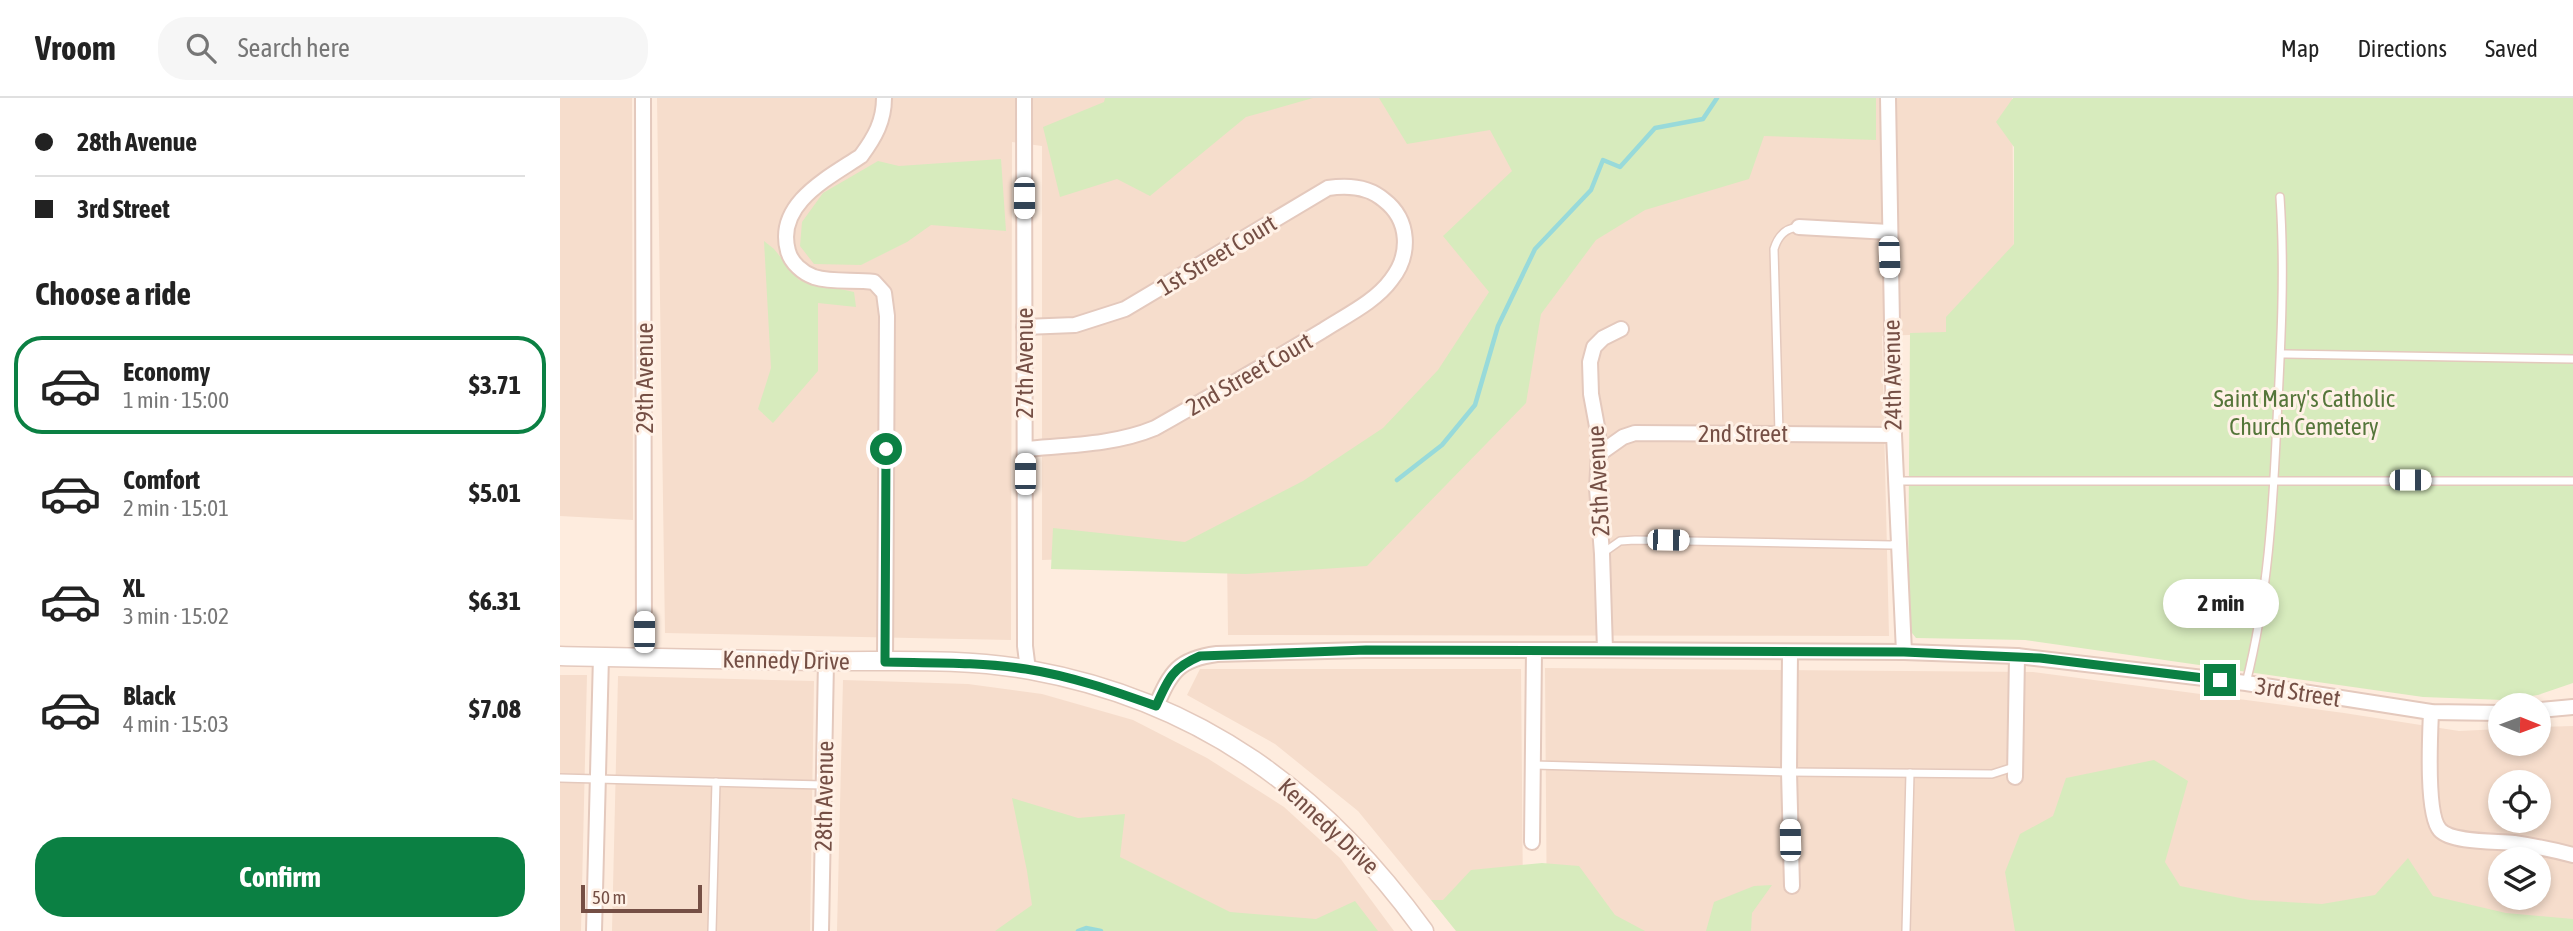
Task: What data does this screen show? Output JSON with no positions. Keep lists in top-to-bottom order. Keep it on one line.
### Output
{"streets":{"street":["1st Street Court","27th Avenue","2nd Street Court","24th Avenue","29th Avenue","2nd Street","25th Avenue","Kennedy Drive","3rd Street","28th Avenue"]},"crossings":[["1st Street Court","27th Avenue"],["1st Street Court","2nd Street Court"],["27th Avenue","2nd Street Court"],["27th Avenue","Kennedy Drive"],["24th Avenue","2nd Street"],["24th Avenue","3rd Street"],["29th Avenue","Kennedy Drive"],["2nd Street","25th Avenue"],["25th Avenue","3rd Street"],["Kennedy Drive","3rd Street"],["Kennedy Drive","28th Avenue"]],"parks":["Saint Mary's Catholic Church Cemetery"],"scale_bar":"50 m","north":"right","page":{"header":"Vroom","search":"Search here","nav":["Map","Directions","Saved"],"banner":["28th Avenue","3rd Street"],"heading":"Choose a ride","list":[{"name":"Economy","note":"1 min · 15:00","value":"$3.71"},{"name":"Comfort","note":"2 min · 15:01","value":"$5.01"},{"name":"XL","note":"3 min · 15:02","value":"$6.31"},{"name":"Black","note":"4 min · 15:03","value":"$7.08"}],"bubble":"2 min","buttons":"Confirm","scale":"50 m"}}
